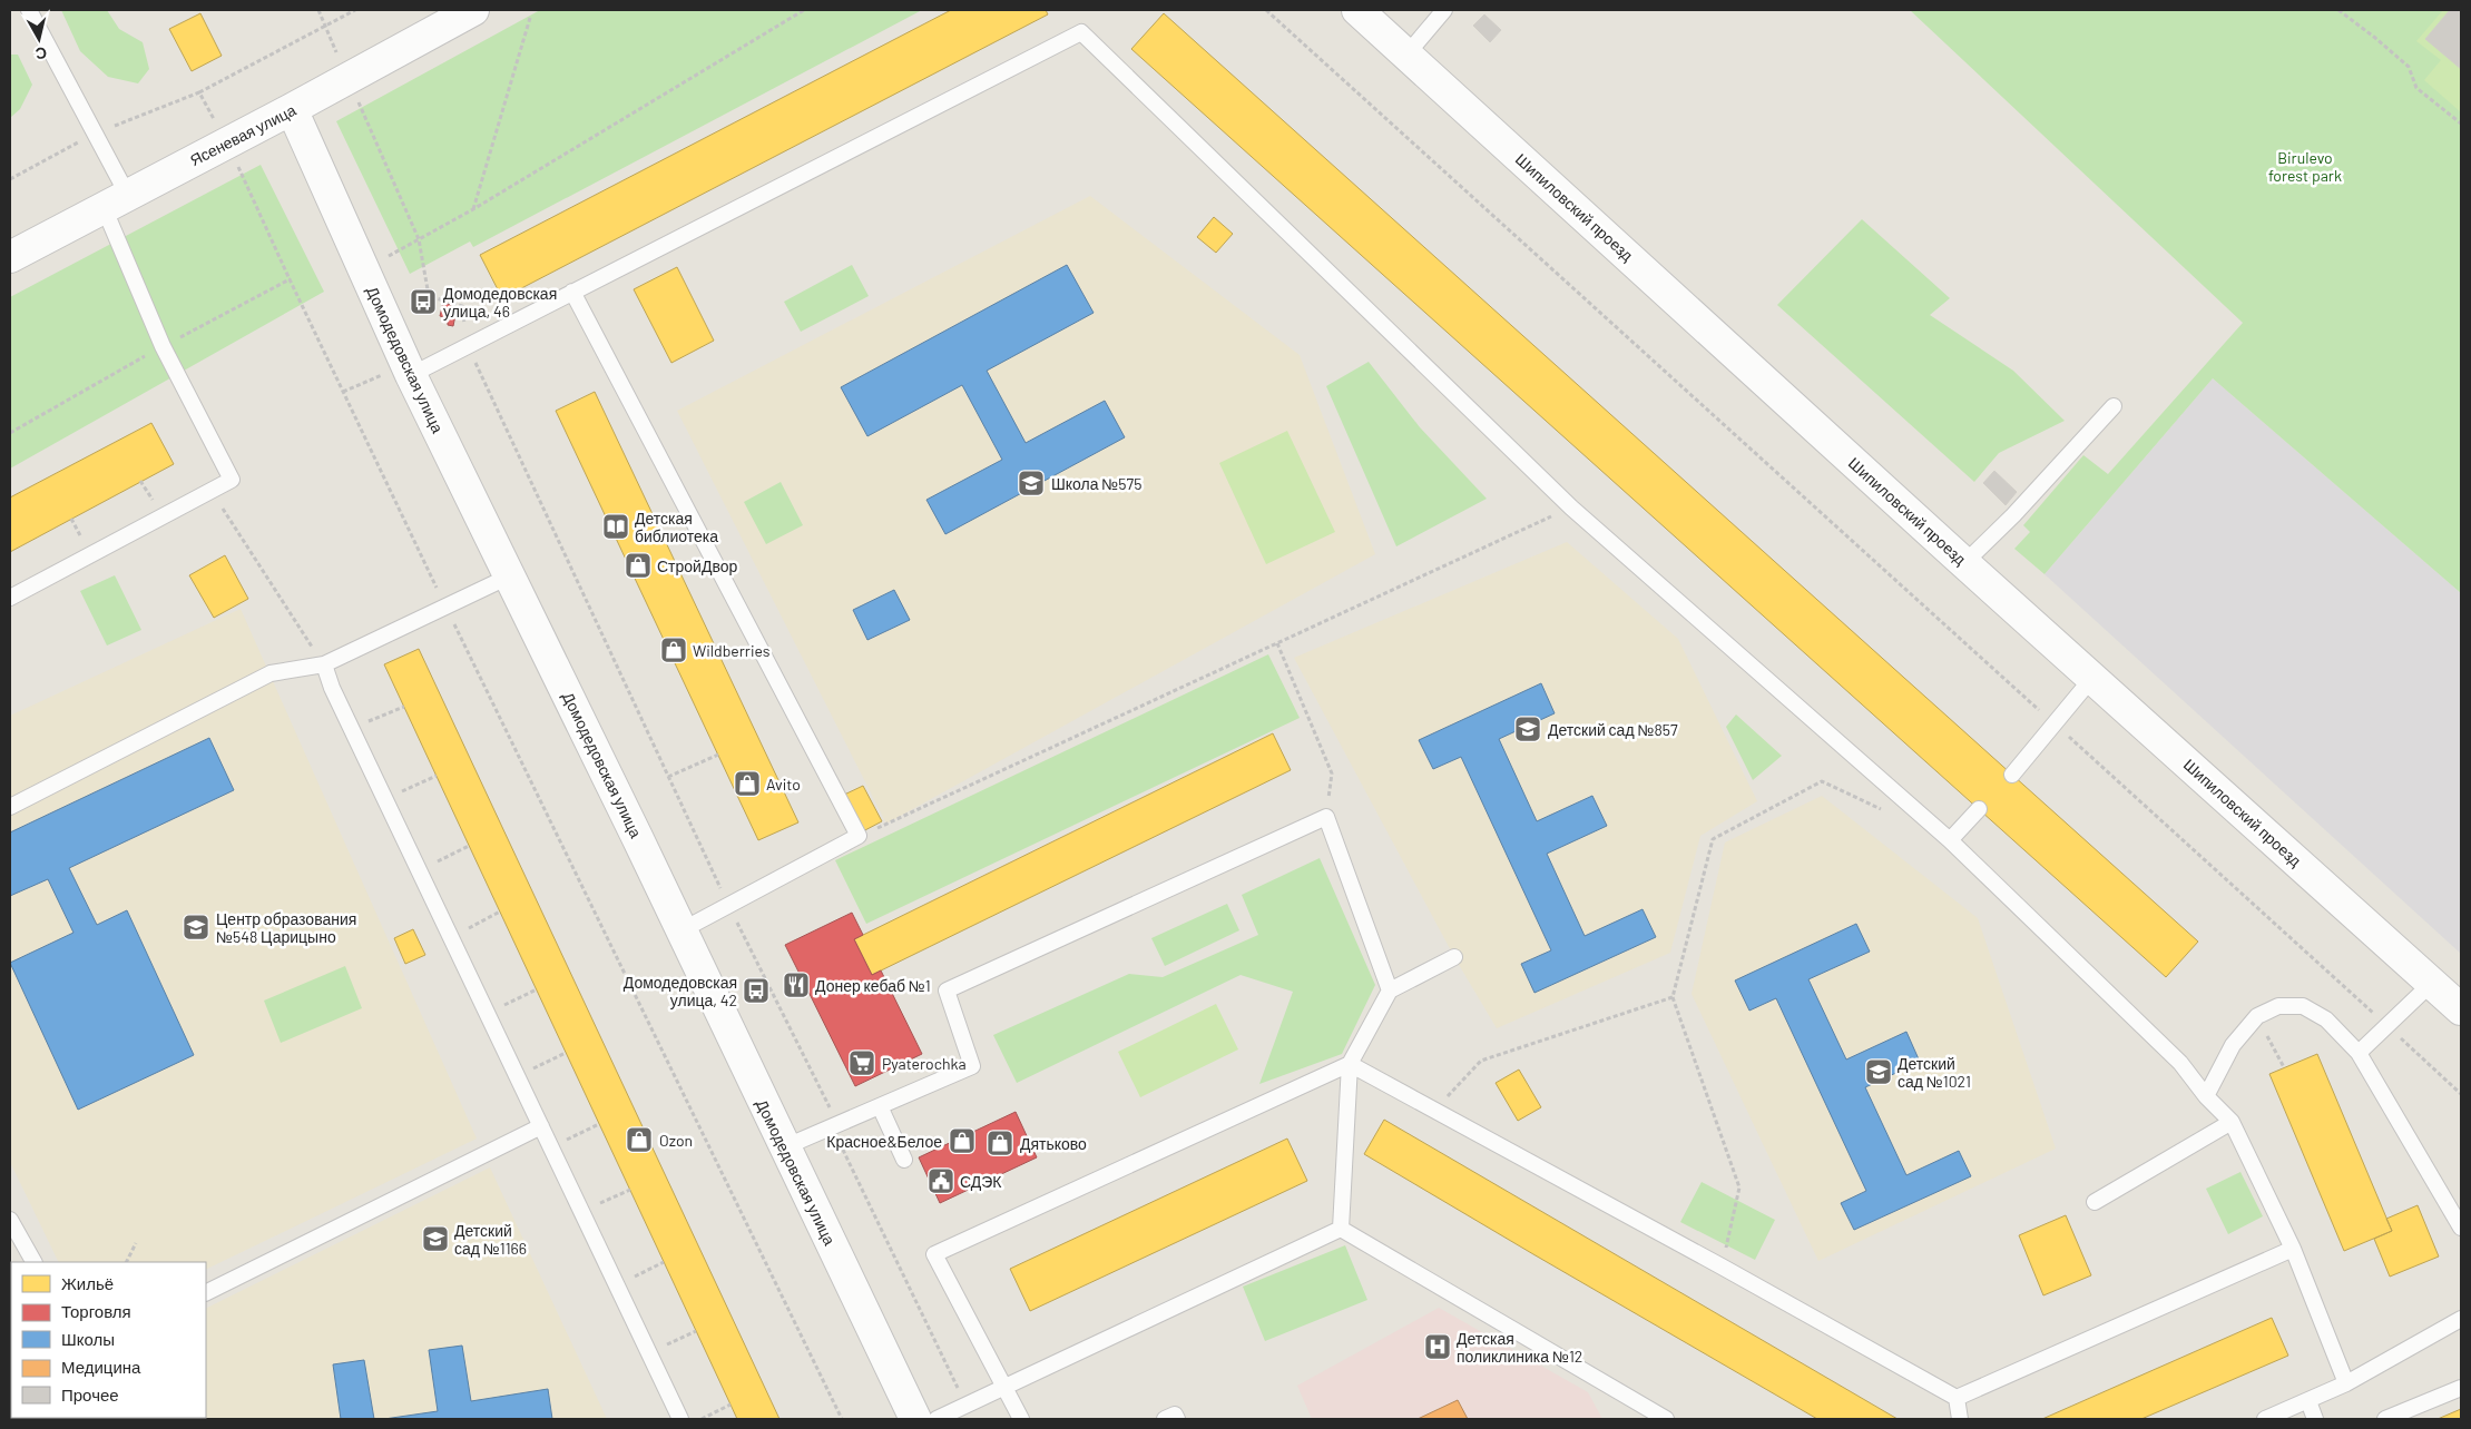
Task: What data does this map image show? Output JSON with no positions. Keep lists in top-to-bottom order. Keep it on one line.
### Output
{"streets":{"main road":["Ясеневая улица","Шипиловский проезд","Домодедовская улица"]},"crossings":[["Ясеневая улица","Домодедовская улица"]],"parks":["Birulevo forest park"],"places":{"bus stop":["Домодедовская улица, 46","Домодедовская улица, 42"],"school or university":["Школа №575","Детский сад №857","Центр образования №548 Царицыно","Детский сад №1021","Детский сад №1166"],"library":["Детская библиотека"],"shop":["СтройДвор","Wildberries","Avito","Ozon","Красное&Белое","Дятьково"],"restaurant":["Донер кебаб №1"],"supermarket":["Pyaterochka"],"public building":["СДЭК"],"hospital":["Детская поликлиника №12"]},"legend":["Жильё","Торговля","Школы","Медицина","Прочее"],"north":"bottom"}
